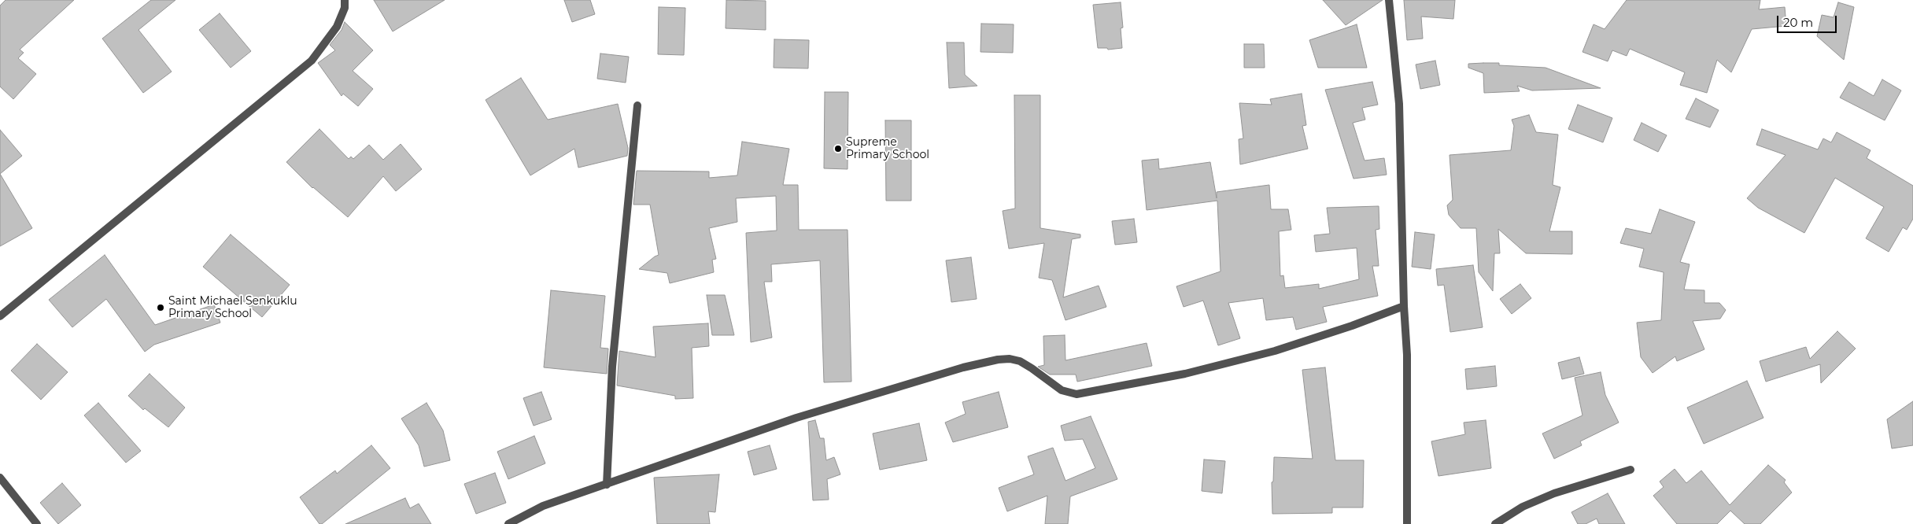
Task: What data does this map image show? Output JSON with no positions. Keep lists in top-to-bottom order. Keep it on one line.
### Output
{"places":["Supreme Primary School","Saint Michael Senkuklu Primary School"],"scale_bar":"20 m"}
